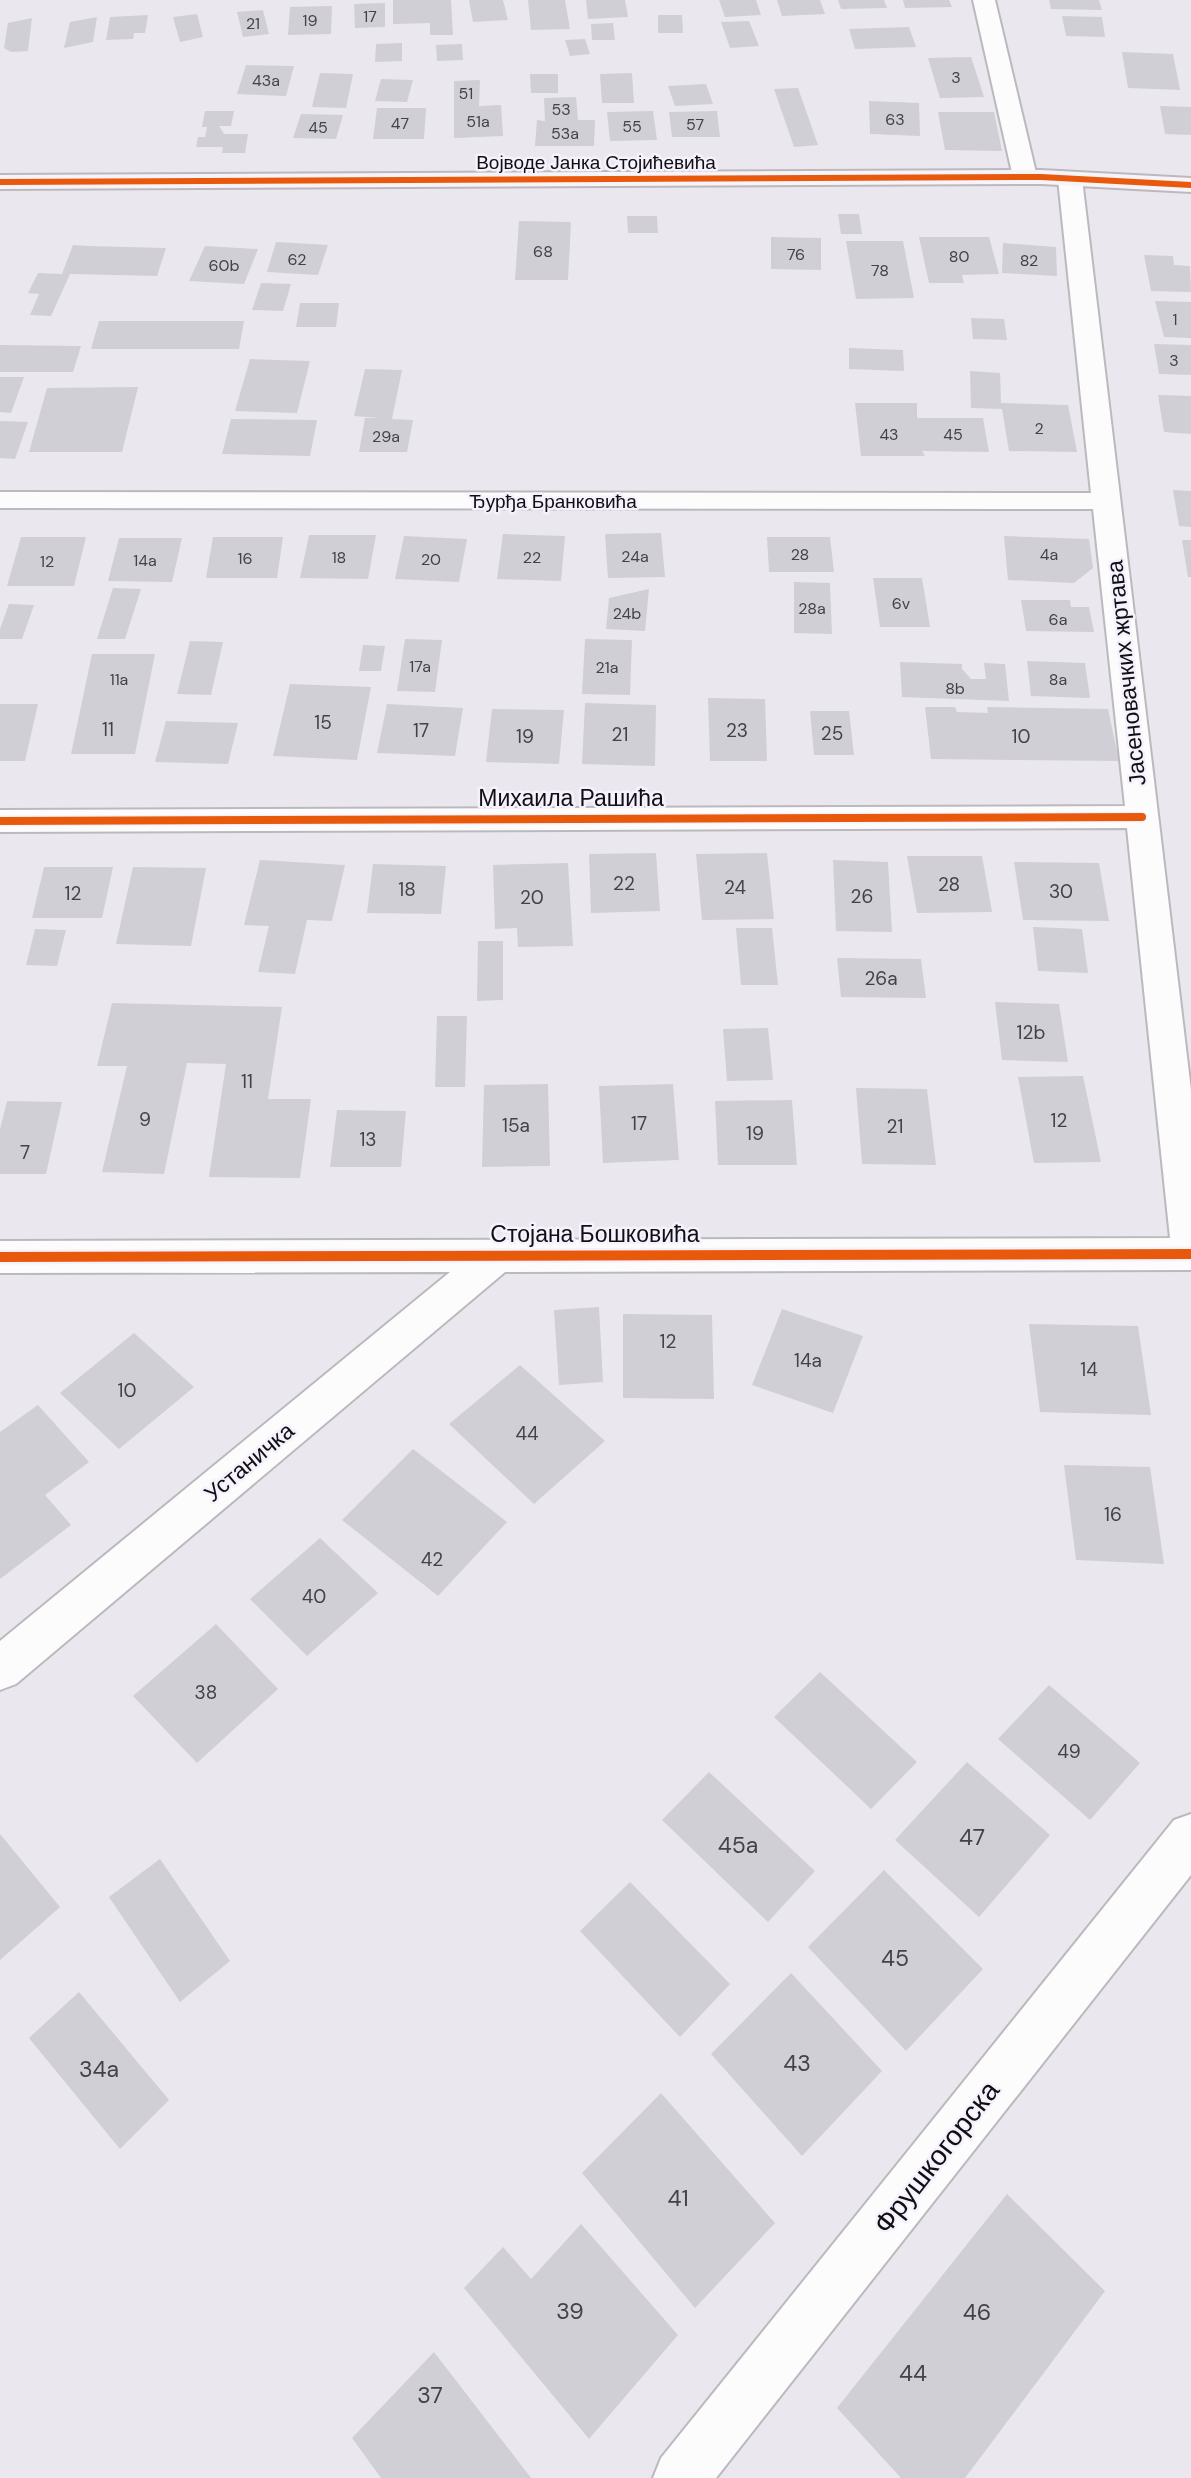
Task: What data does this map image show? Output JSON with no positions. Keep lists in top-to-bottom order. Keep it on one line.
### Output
{"streets":{"street":["Војводе Јанка Стојићевића","Ђурђа Бранковића","Јасеновачких жртава","Михаила Рашића","Стојана Бошковића","Устаничка","Фрушкогорска"]},"crossings":[["Војводе Јанка Стојићевића","Јасеновачких жртава"],["Ђурђа Бранковића","Јасеновачких жртава"],["Јасеновачких жртава","Михаила Рашића"],["Јасеновачких жртава","Стојана Бошковића"],["Стојана Бошковића","Устаничка"]],"house_numbers":["17","19","21","3","43a","51","53","63","51a","47","57","55","45","53a","68","76","80","62","82","60b","78","1","3","2","43","45","29a","28","4a","24a","18","22","16","20","14a","12","6v","28a","24b","6a","17a","21a","11a","8a","8b","15","11","17","23","25","21","19","10","22","28","24","18","30","12","26","20","26a","12b","11","9","12","17","15a","21","19","13","7","12","14a","14","10","44","16","42","40","38","49","47","45a","45","43","34a","41","39","46","44","37"]}
